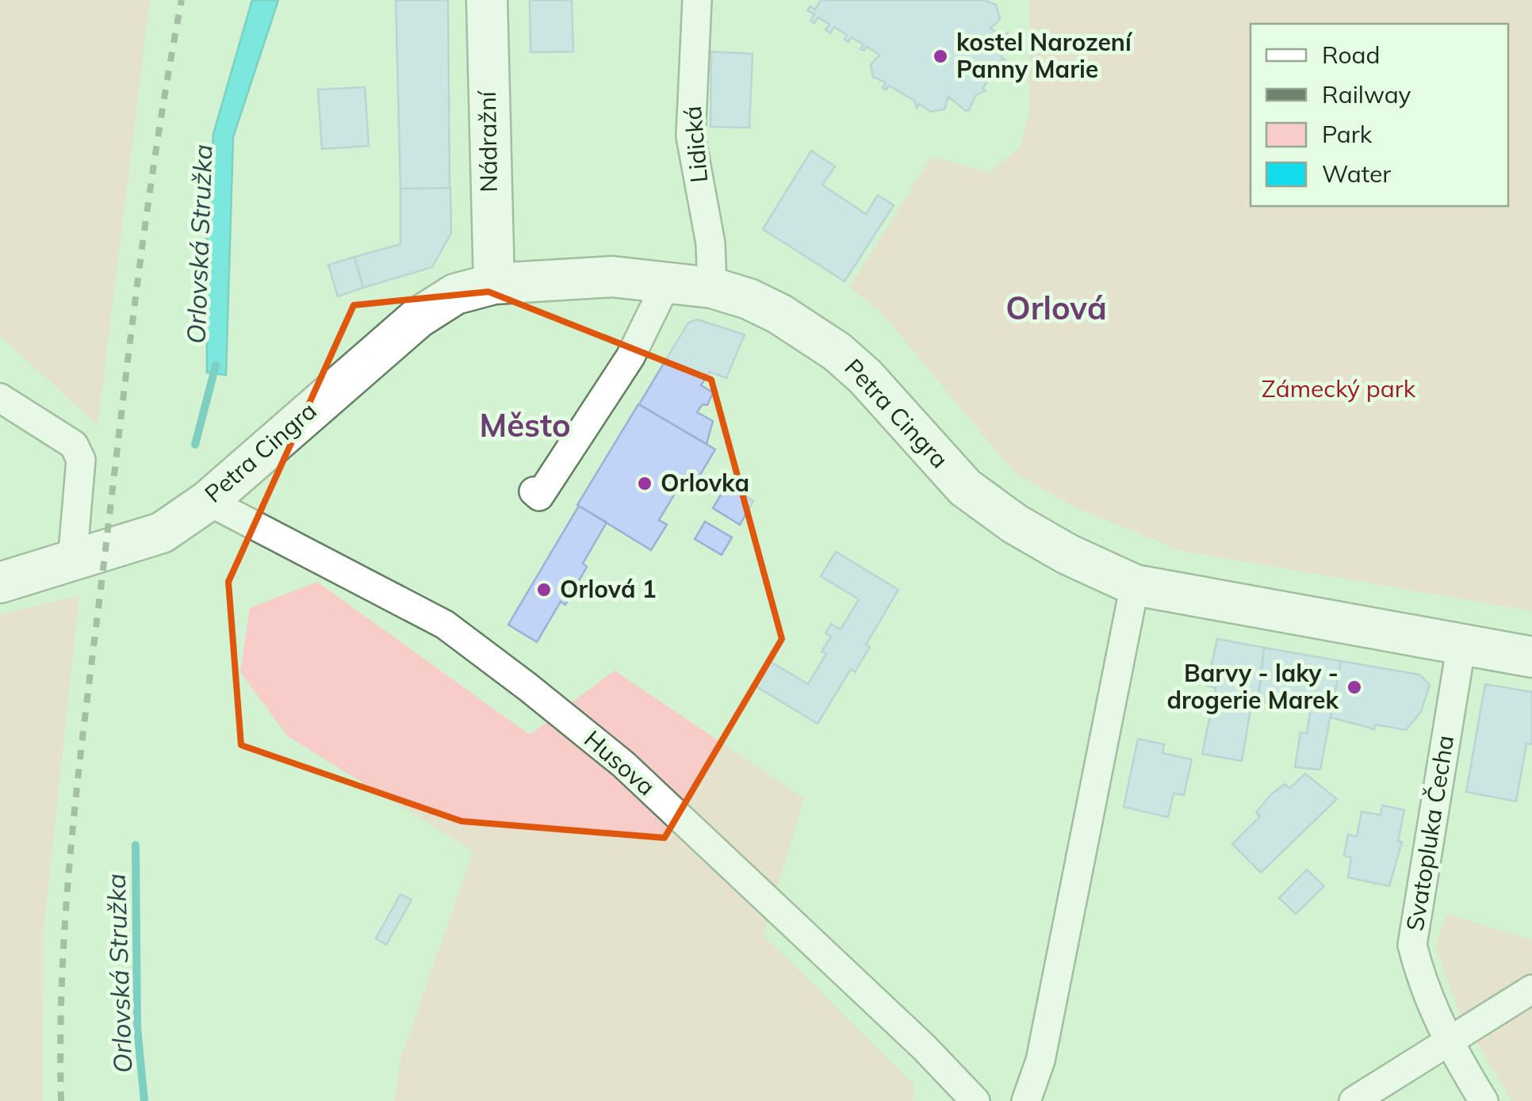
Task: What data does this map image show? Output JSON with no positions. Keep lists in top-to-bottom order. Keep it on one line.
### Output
{"streets":{"street":["Nádražní","Lidická","Petra Cingra","Husova","Svatopluka Čecha"]},"crossings":[["Nádražní","Petra Cingra"],["Lidická","Petra Cingra"],["Petra Cingra","Husova"],["Petra Cingra","Svatopluka Čecha"]],"districts":["Orlová","Město"],"water":["Orlovská Stružka"],"parks":["Zámecký park"],"places":["kostel Narození Panny Marie","Orlovka","Orlová 1","Barvy - laky - drogerie Marek"],"legend":["Road","Railway","Park","Water"]}
